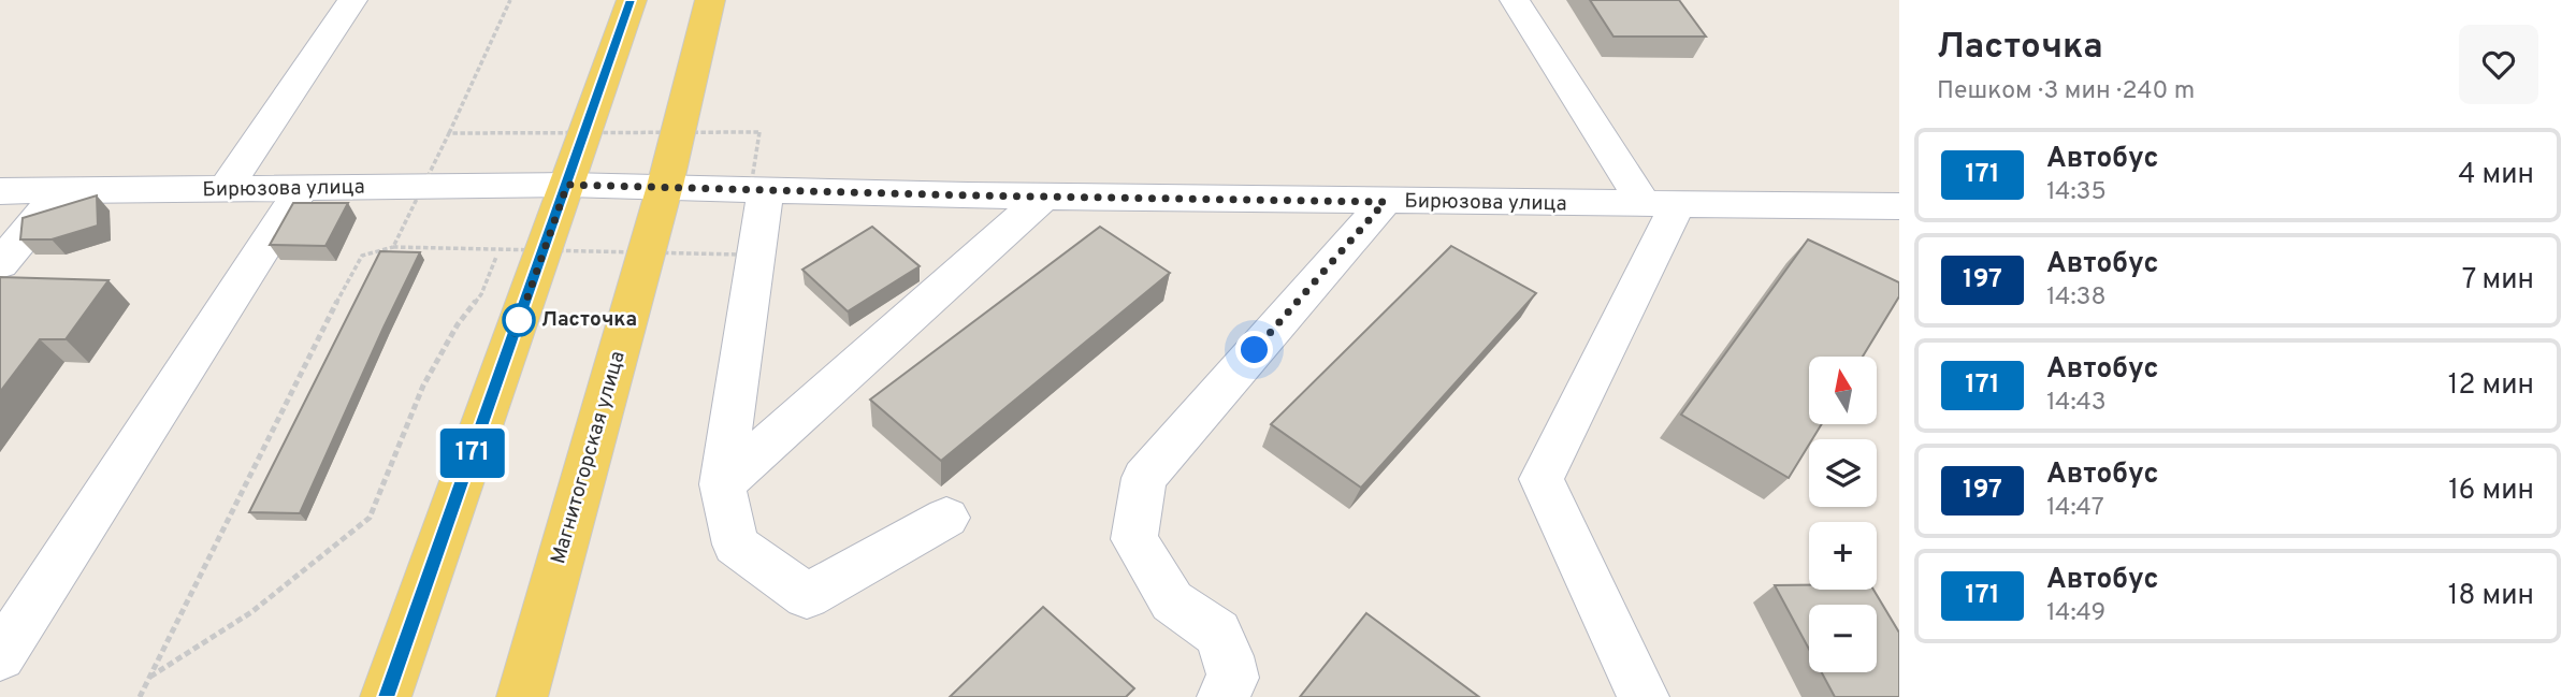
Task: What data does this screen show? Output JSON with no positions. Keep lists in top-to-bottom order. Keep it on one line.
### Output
{"streets":{"main road":["Магнитогорская улица"],"street":["Бирюзова улица"]},"crossings":[["Бирюзова улица","Магнитогорская улица"]],"places":["Ласточка"],"lines":["bus line 171"],"north":"top","page":{"on_map":"171","heading":["Ласточка","Пешком · 3 мин · 240 m"],"list":[{"mark":"171","name":"Автобус","note":"14:35","value":"4 мин"},{"mark":"197","name":"Автобус","note":"14:38","value":"7 мин"},{"mark":"171","name":"Автобус","note":"14:43","value":"12 мин"},{"mark":"197","name":"Автобус","note":"14:47","value":"16 мин"},{"mark":"171","name":"Автобус","note":"14:49","value":"18 мин"}],"map_buttons":["+","−"]}}
